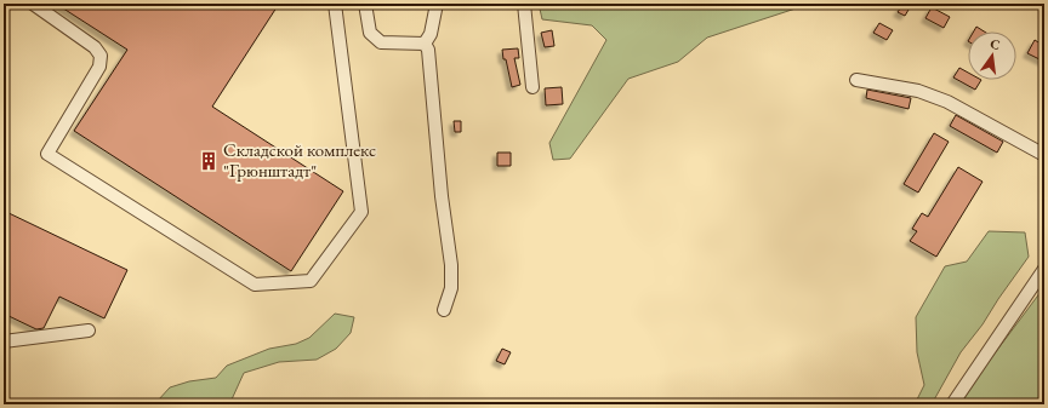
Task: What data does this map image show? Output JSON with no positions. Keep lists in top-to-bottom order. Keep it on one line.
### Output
{"places":{"building":["Складской комплекс \"Грюнштадт\""]},"north":"top"}
